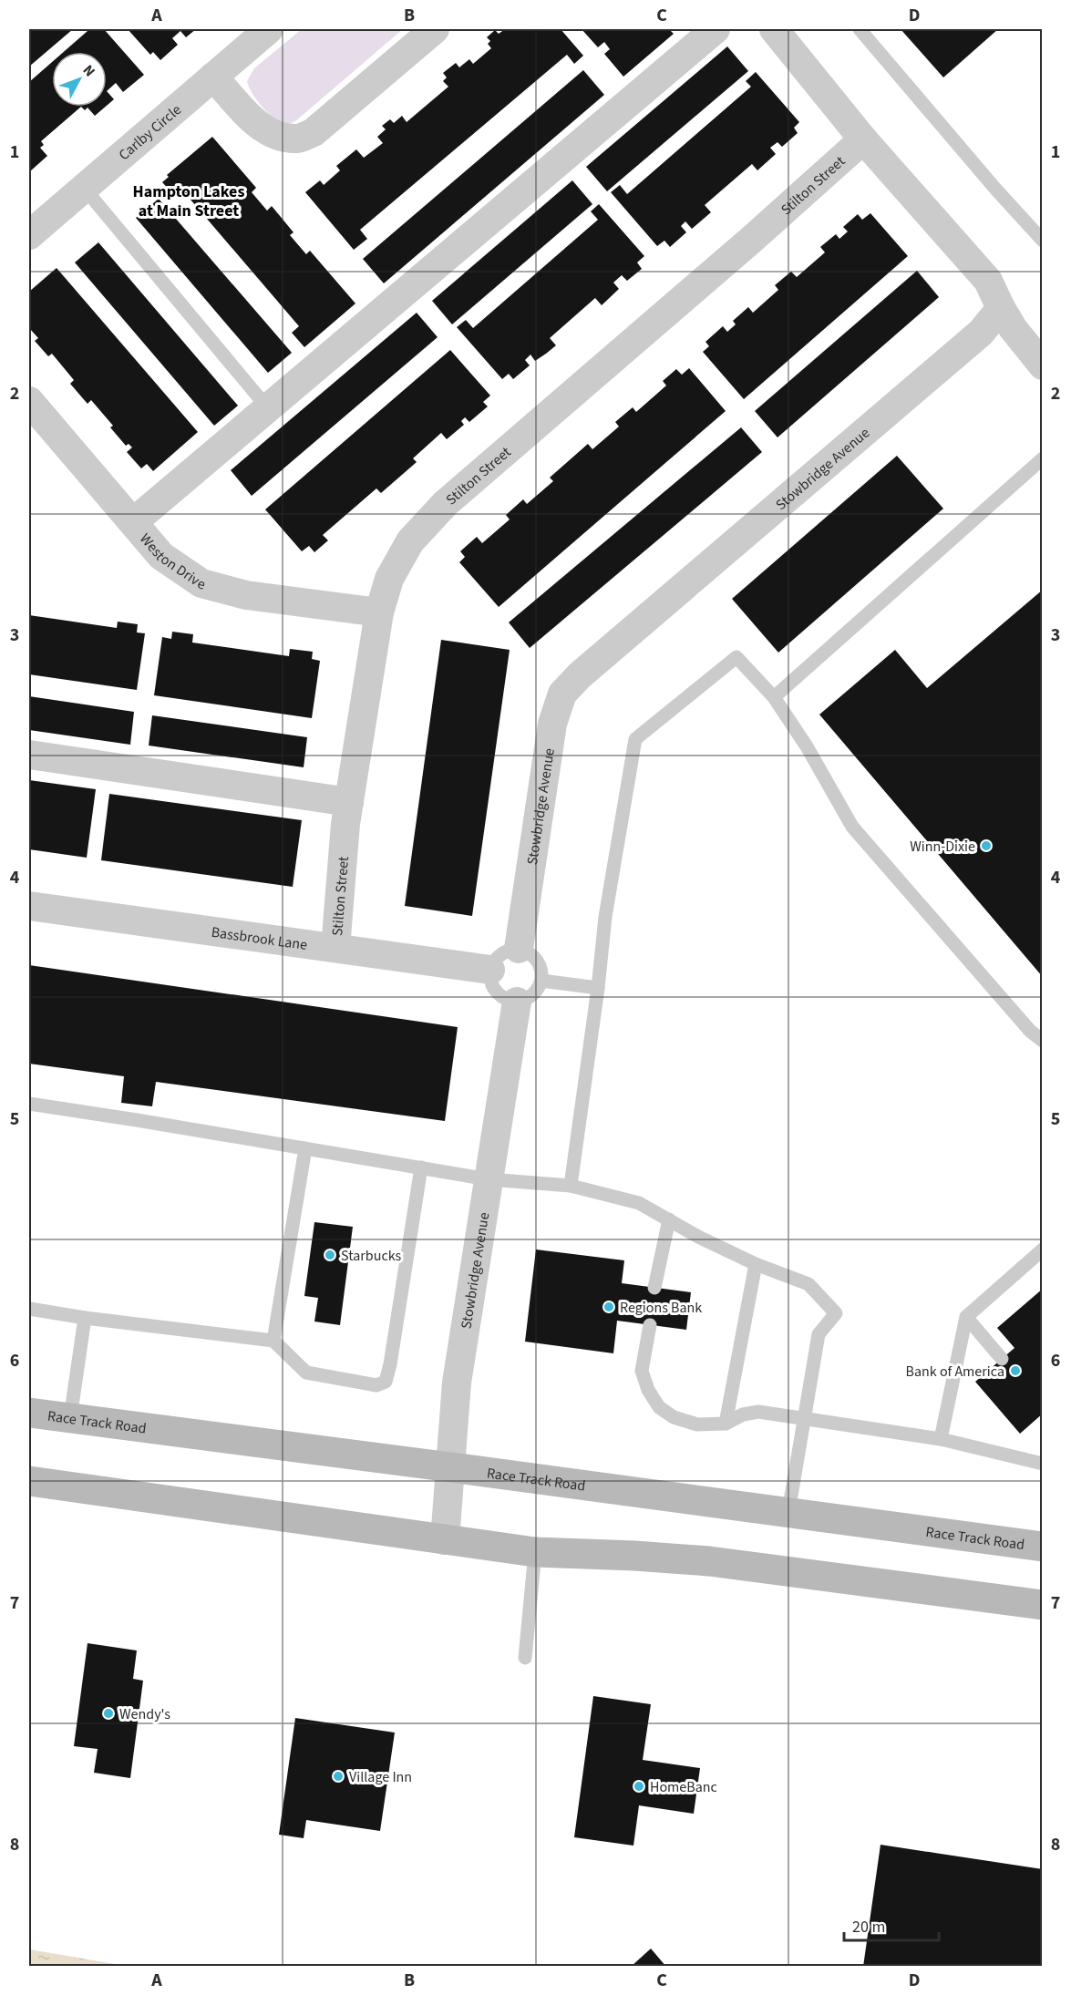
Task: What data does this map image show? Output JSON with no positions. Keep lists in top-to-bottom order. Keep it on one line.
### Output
{"streets":{"main road":["Race Track Road"],"street":["Carlby Circle","Stilton Street","Stowbridge Avenue","Weston Drive","Bassbrook Lane"]},"crossings":[["Stilton Street","Weston Drive"],["Stilton Street","Bassbrook Lane"],["Stowbridge Avenue","Bassbrook Lane"],["Stowbridge Avenue","Race Track Road"]],"districts":["Hampton Lakes at Main Street"],"places":["Winn-Dixie","Starbucks","Regions Bank","Bank of America","Wendy's","Village Inn","HomeBanc"],"scale_bar":"20 m","north":"top right","grid":{"columns":["A","B","C","D"],"rows":["1","2","3","4","5","6","7","8"]}}
